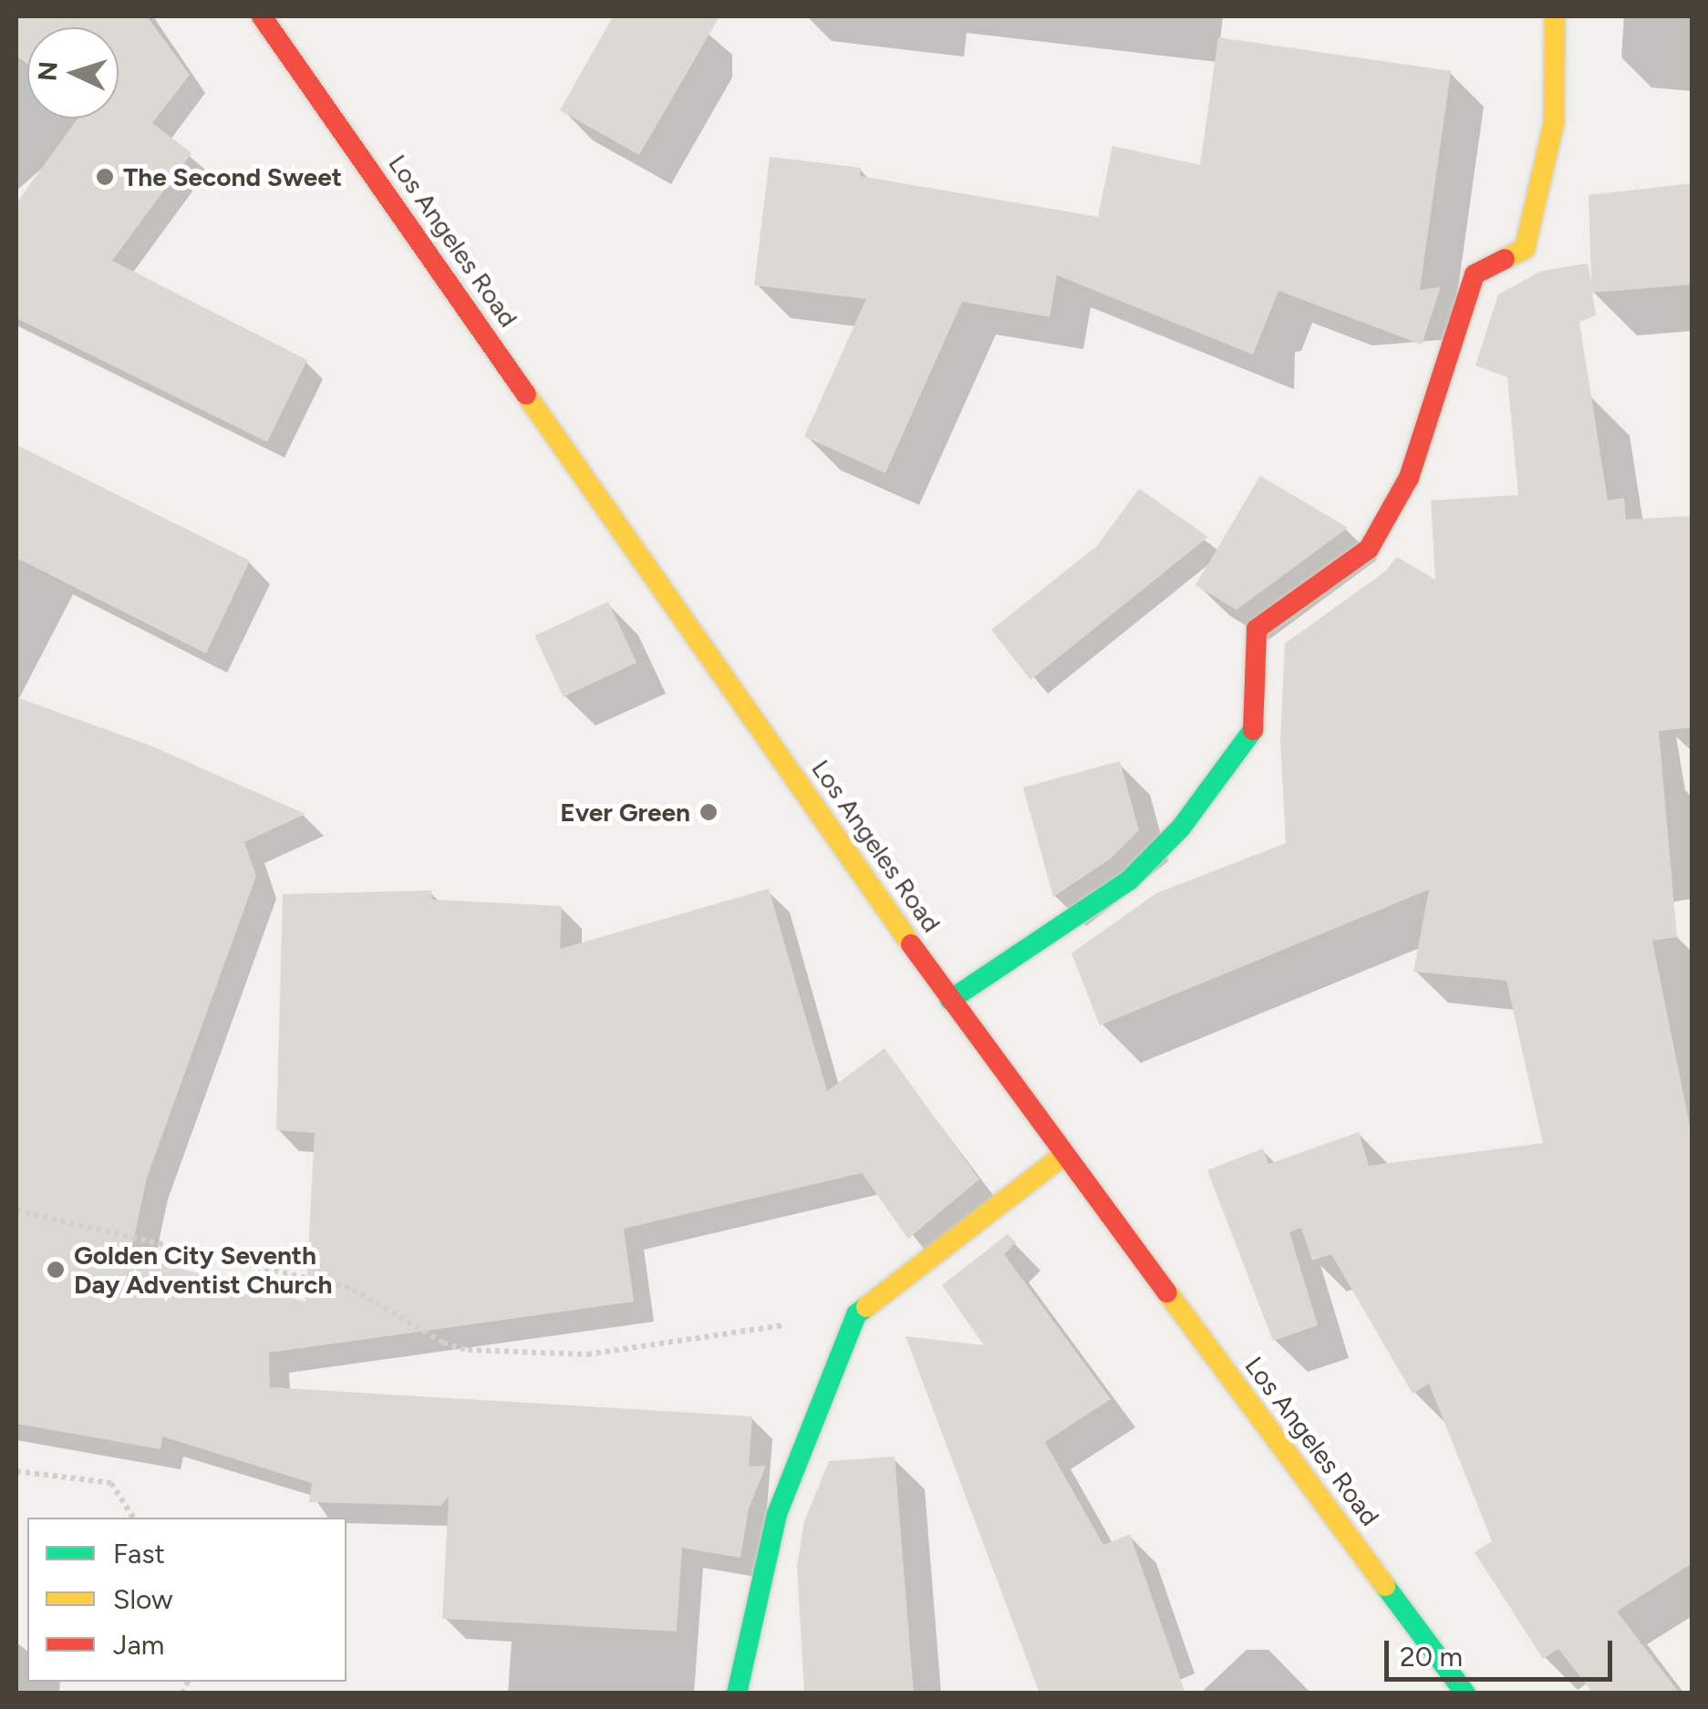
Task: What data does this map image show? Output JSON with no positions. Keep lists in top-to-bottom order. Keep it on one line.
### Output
{"streets":{"main road":["Los Angeles Road"]},"places":["The Second Sweet","Ever Green","Golden City Seventh Day Adventist Church"],"legend":["Fast","Slow","Jam"],"scale_bar":"20 m","north":"left"}
